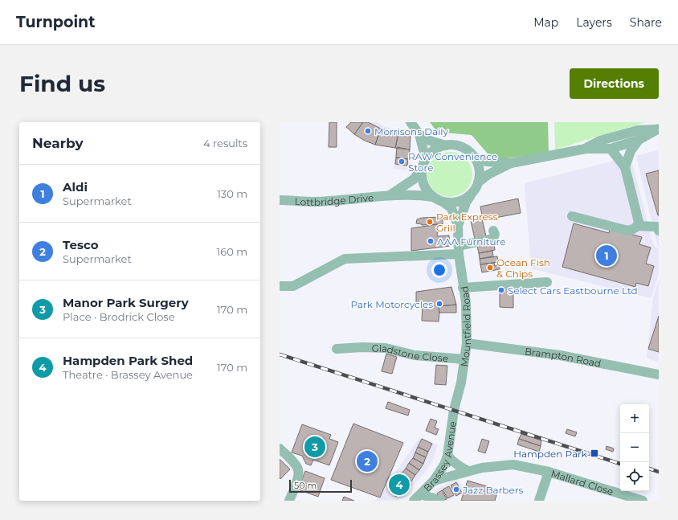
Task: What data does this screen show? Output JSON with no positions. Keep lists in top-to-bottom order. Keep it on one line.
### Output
{"streets":{"street":["Lottbridge Drive","Mountfield Road","Gladstone Close","Brampton Road","Brassey Avenue","Mallard Close"]},"crossings":[["Lottbridge Drive","Mountfield Road"],["Mountfield Road","Gladstone Close"],["Mountfield Road","Brampton Road"],["Mountfield Road","Brassey Avenue"]],"places":{"other":["Morrisons Daily","RAW Convenience Store","Park Express Grill","AAA Furniture","Ocean Fish & Chips","Select Cars Eastbourne Ltd","Park Motorcycles","Jazz Barbers"],"transit":["Hampden Park"]},"scale_bar":"50 m","page":{"header":"Turnpoint","nav":["Map","Layers","Share"],"buttons":"Directions","title":"Find us","heading":["Nearby","4 results"],"list":[{"mark":"1","name":"Aldi","note":"Supermarket","value":"130 m"},{"mark":"2","name":"Tesco","note":"Supermarket","value":"160 m"},{"mark":"3","name":"Manor Park Surgery","note":"Place · Brodrick Close","value":"170 m"},{"mark":"4","name":"Hampden Park Shed","note":"Theatre · Brassey Avenue","value":"170 m"}],"pins":["1","3","2","4"],"map_buttons":["+","−"],"scale":"50 m"}}
